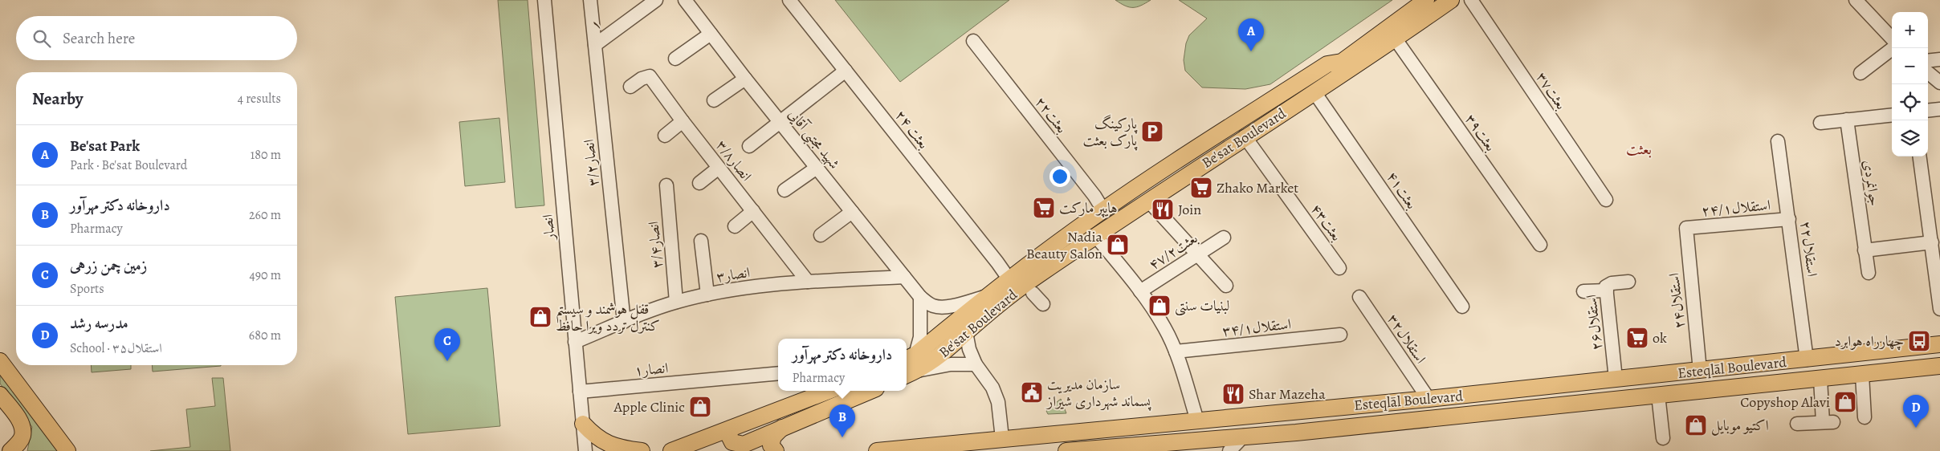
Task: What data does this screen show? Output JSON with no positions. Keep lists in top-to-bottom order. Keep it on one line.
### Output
{"streets":{"main road":["Be'sat Boulevard","Esteqlāl Boulevard"],"street":["۱","بعثت۳۷","بعثت۲۲","بعثت ۲۴","بعثت۳۹","شهید مجتبی آقایی","انصار۳/۸","انصار۳/۲","جوانمردی","بعثت۴۱","استقلال۲۴/۱","بعثت۴۳","انصار","انصار۳/۴","استقلال۲۲","بعثت۴۷/۲","انصار۳","استقلال۲۴","استقلال۲۶","استقلال۳۴/۱","استقلال۳۲","انصار۱"]},"crossings":[["۱","انصار۳/۲"],["بعثت۲۲","Be'sat Boulevard"],["بعثت ۲۴","Be'sat Boulevard"],["بعثت۳۹","Be'sat Boulevard"],["Be'sat Boulevard","بعثت۴۱"],["Be'sat Boulevard","بعثت۴۳"],["شهید مجتبی آقایی","انصار۳"],["انصار۳/۸","انصار۳"],["انصار۳/۲","انصار۳"],["استقلال۲۴/۱","استقلال۲۲"],["استقلال۲۴/۱","استقلال۲۴"],["انصار","انصار۳"],["انصار","انصار۱"],["انصار۳/۴","انصار۳"],["استقلال۲۲","Esteqlāl Boulevard"],["استقلال۲۴","Esteqlāl Boulevard"],["استقلال۲۶","Esteqlāl Boulevard"],["استقلال۳۲","Esteqlāl Boulevard"]],"districts":["بعثت"],"places":{"parking":["پارکینگ پارک بعثت"],"supermarket":["Zhako Market","هایپر مارکت","ok"],"restaurant":["Join","Shar Mazeha"],"shop":["Nadia Beauty Salon","لبنیات سنتی","قفل هوشمند و سیستم کنترل تردد ویرا حافظ","Copyshop Alavi","Apple Clinic","اکتیو موبایل"],"bus stop":["چهارراه هوابرد"],"public building":["سازمان مدیریت پسماند شهرداری شیراز"]},"page":{"map_buttons":["+","−"],"search":"Search here","pins":["A","C","D","B"],"heading":["Nearby","4 results"],"list":[{"mark":"A","name":"Be'sat Park","note":"Park · Be'sat Boulevard","value":"180 m"},{"mark":"B","name":"داروخانه دکتر مهرآور","note":"Pharmacy","value":"260 m"},{"mark":"C","name":"زمین چمن زرهی","note":"Sports","value":"490 m"},{"mark":"D","name":"مدرسه رشد","note":"School · استقلال۳۵","value":"680 m"}],"popup":["داروخانه دکتر مهرآور","Pharmacy"]}}
